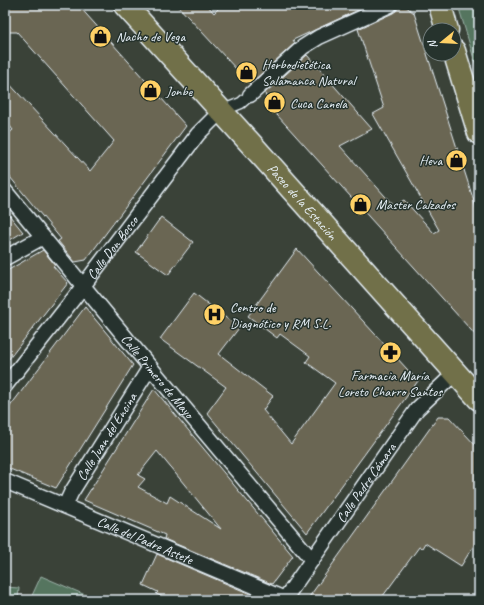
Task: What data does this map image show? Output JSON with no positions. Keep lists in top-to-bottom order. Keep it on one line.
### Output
{"streets":{"main road":["Paseo de la Estación"],"street":["Calle Don Bosco","Calle Primero de Mayo","Calle Juan del Encina","Calle Padre Cámara","Calle del Padre Astete"]},"crossings":[["Paseo de la Estación","Calle Don Bosco"],["Paseo de la Estación","Calle Padre Cámara"],["Calle Don Bosco","Calle Primero de Mayo"],["Calle Primero de Mayo","Calle Juan del Encina"],["Calle Primero de Mayo","Calle Padre Cámara"],["Calle Juan del Encina","Calle del Padre Astete"],["Calle Padre Cámara","Calle del Padre Astete"]],"places":{"shop":["Nacho de Vega","Herbodietética Salamanca Natural","Jonbe","Cuca Canela","Heva","Master Calzados"],"hospital":["Centro de Diagnótico y RM S.L."],"pharmacy":["Farmacia María Loreto Charro Santos"]},"north":"left"}
